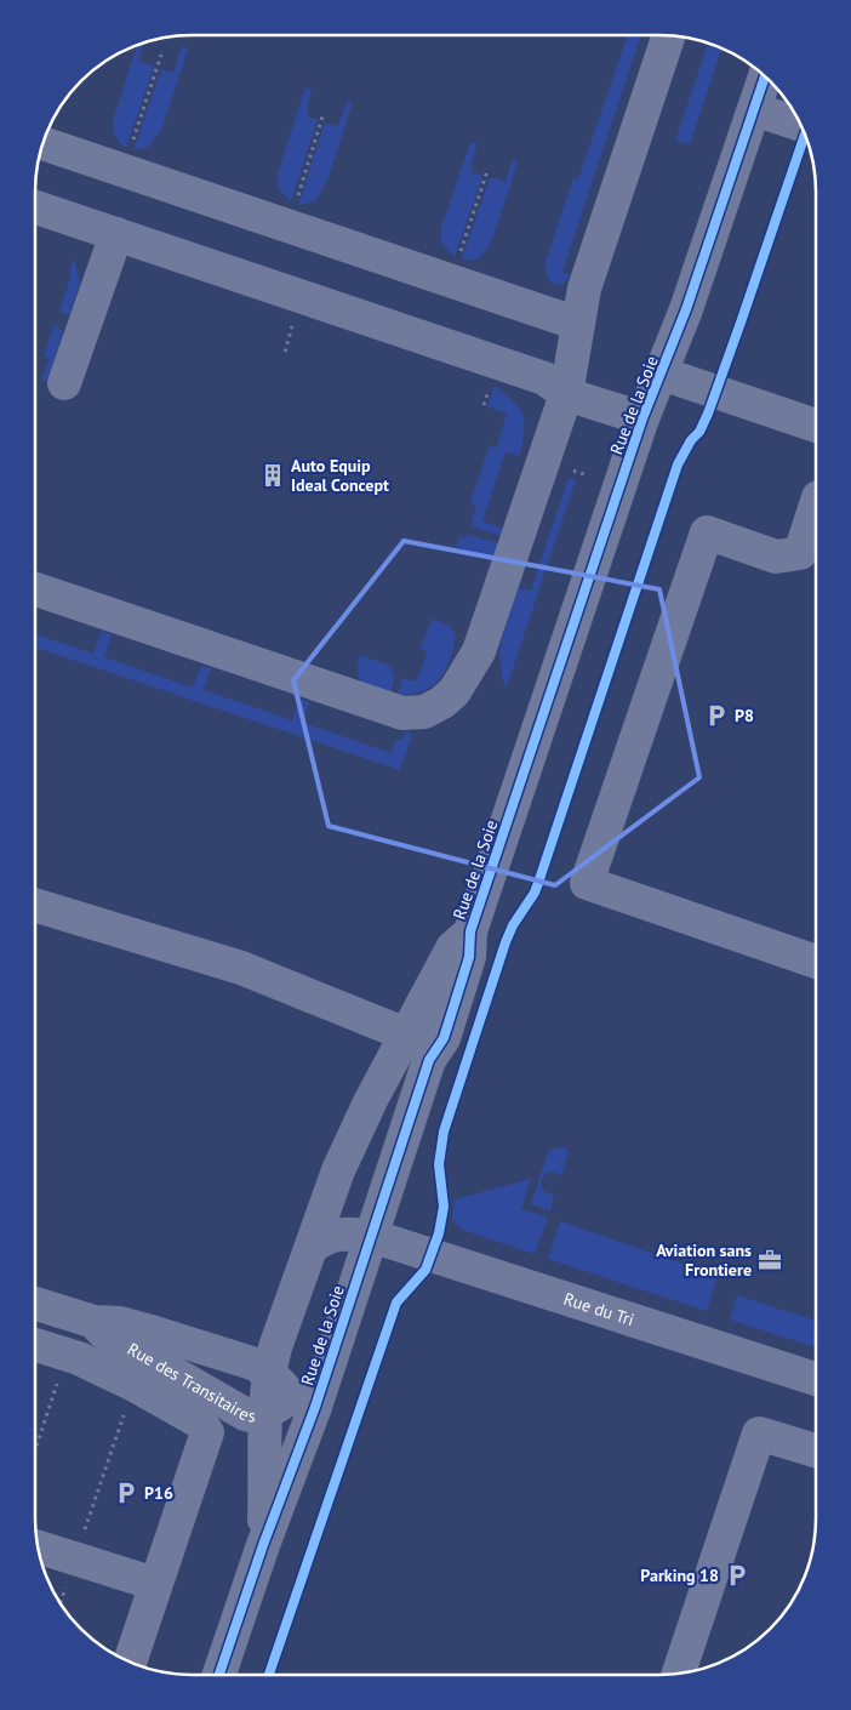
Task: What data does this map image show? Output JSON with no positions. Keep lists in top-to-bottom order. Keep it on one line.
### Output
{"streets":{"street":["Rue de la Soie","Rue du Tri","Rue des Transitaires"]},"crossings":[["Rue de la Soie","Rue du Tri"],["Rue de la Soie","Rue des Transitaires"]],"places":{"building":["Auto Equip Ideal Concept"],"parking":["P8","P16","Parking 18"],"office":["Aviation sans Frontiere"]}}
